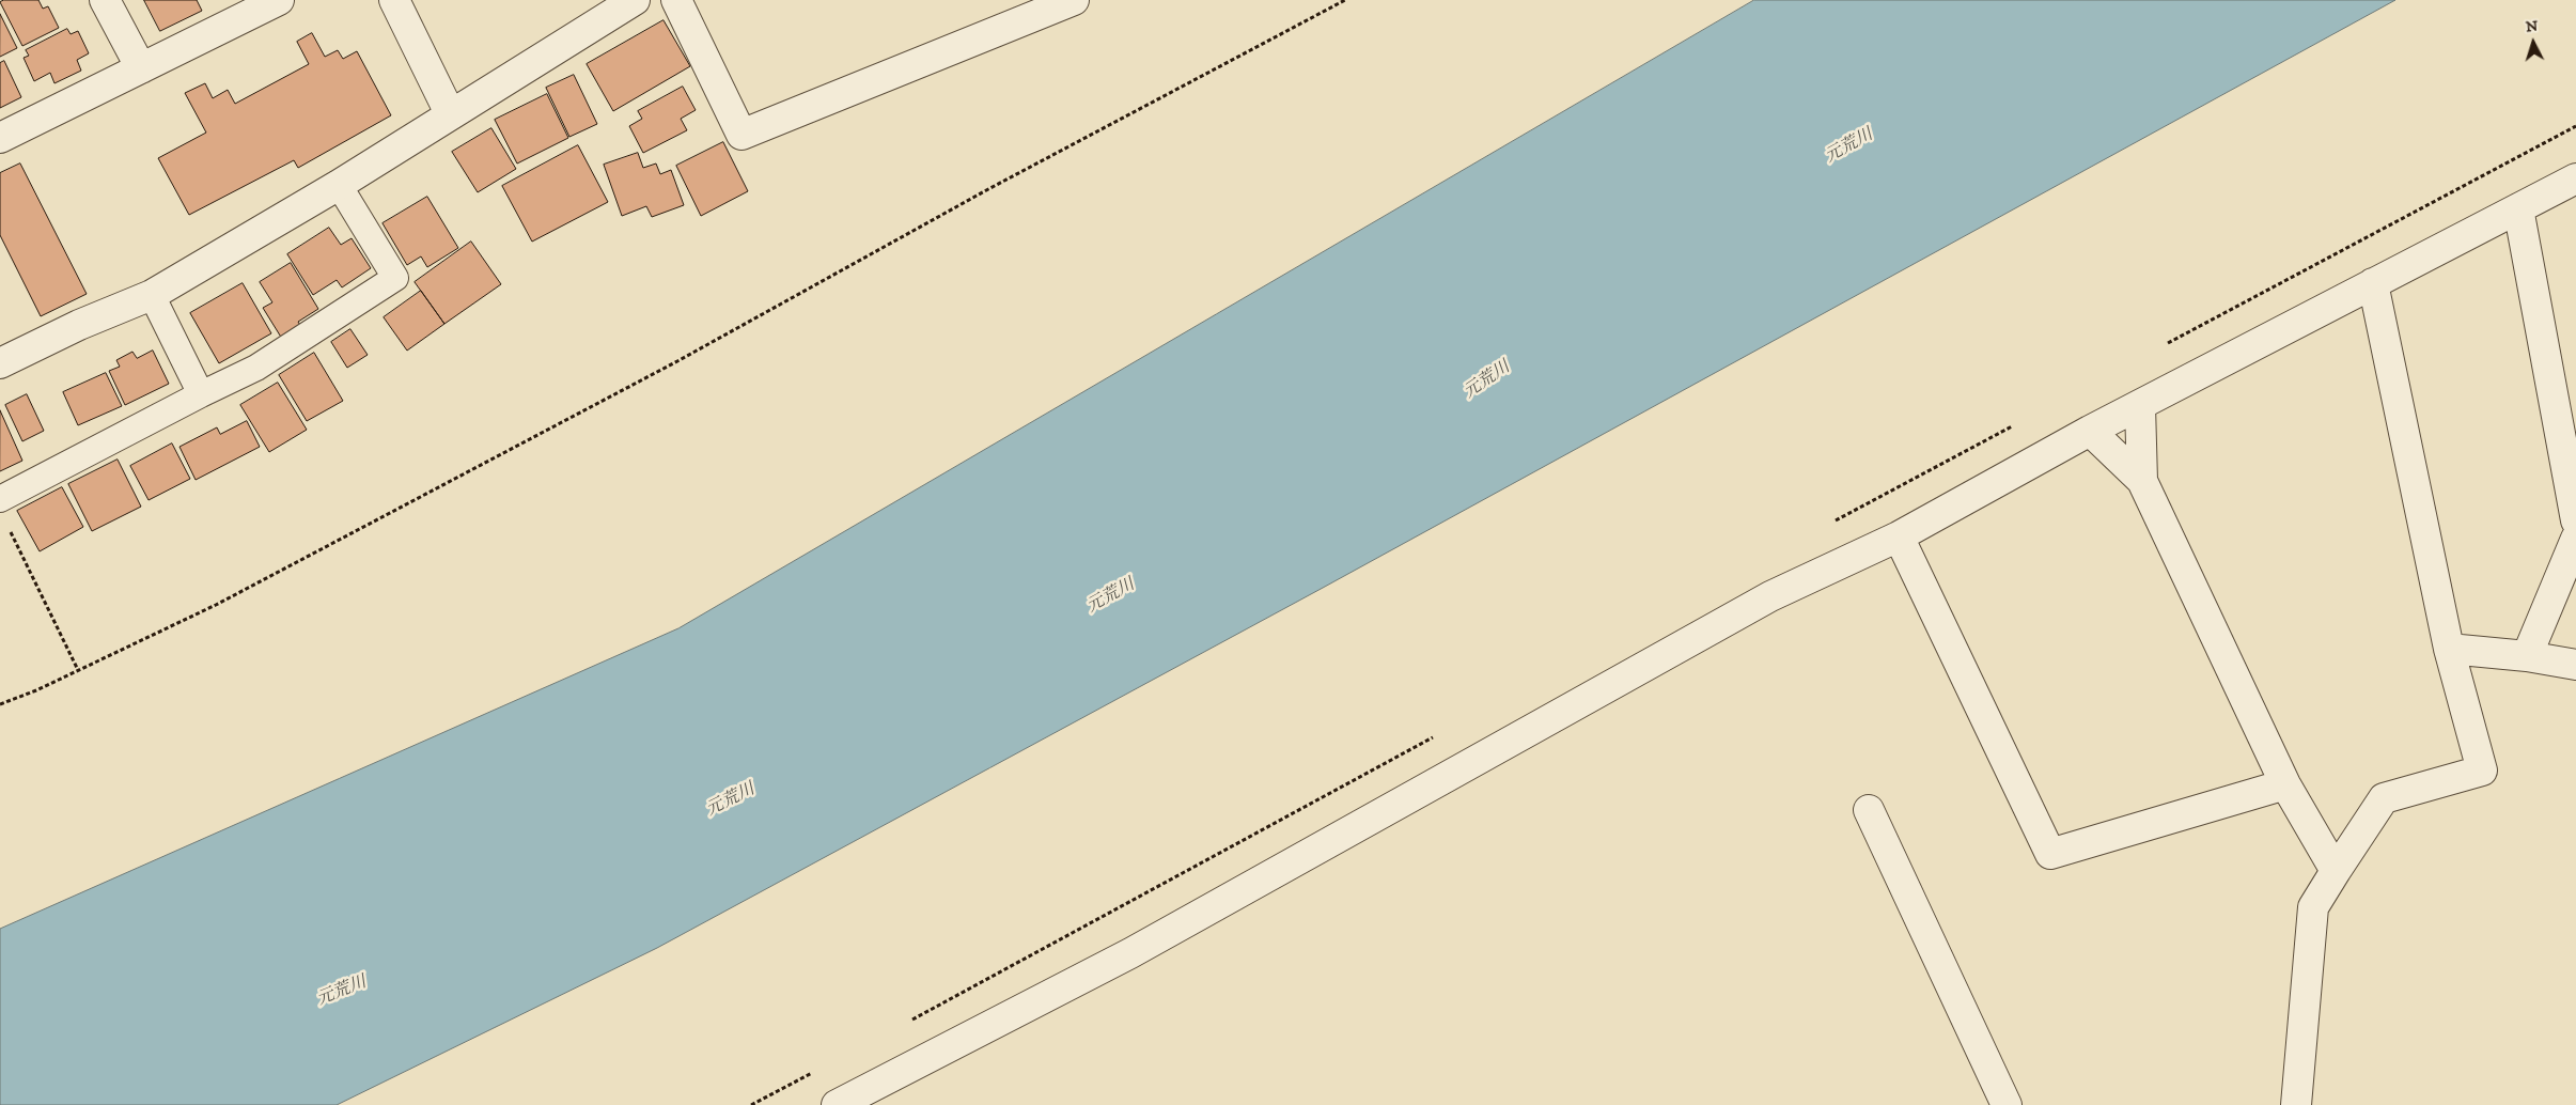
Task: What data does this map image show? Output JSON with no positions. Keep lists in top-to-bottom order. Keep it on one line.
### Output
{"water":["元荒川"],"north":"top"}
